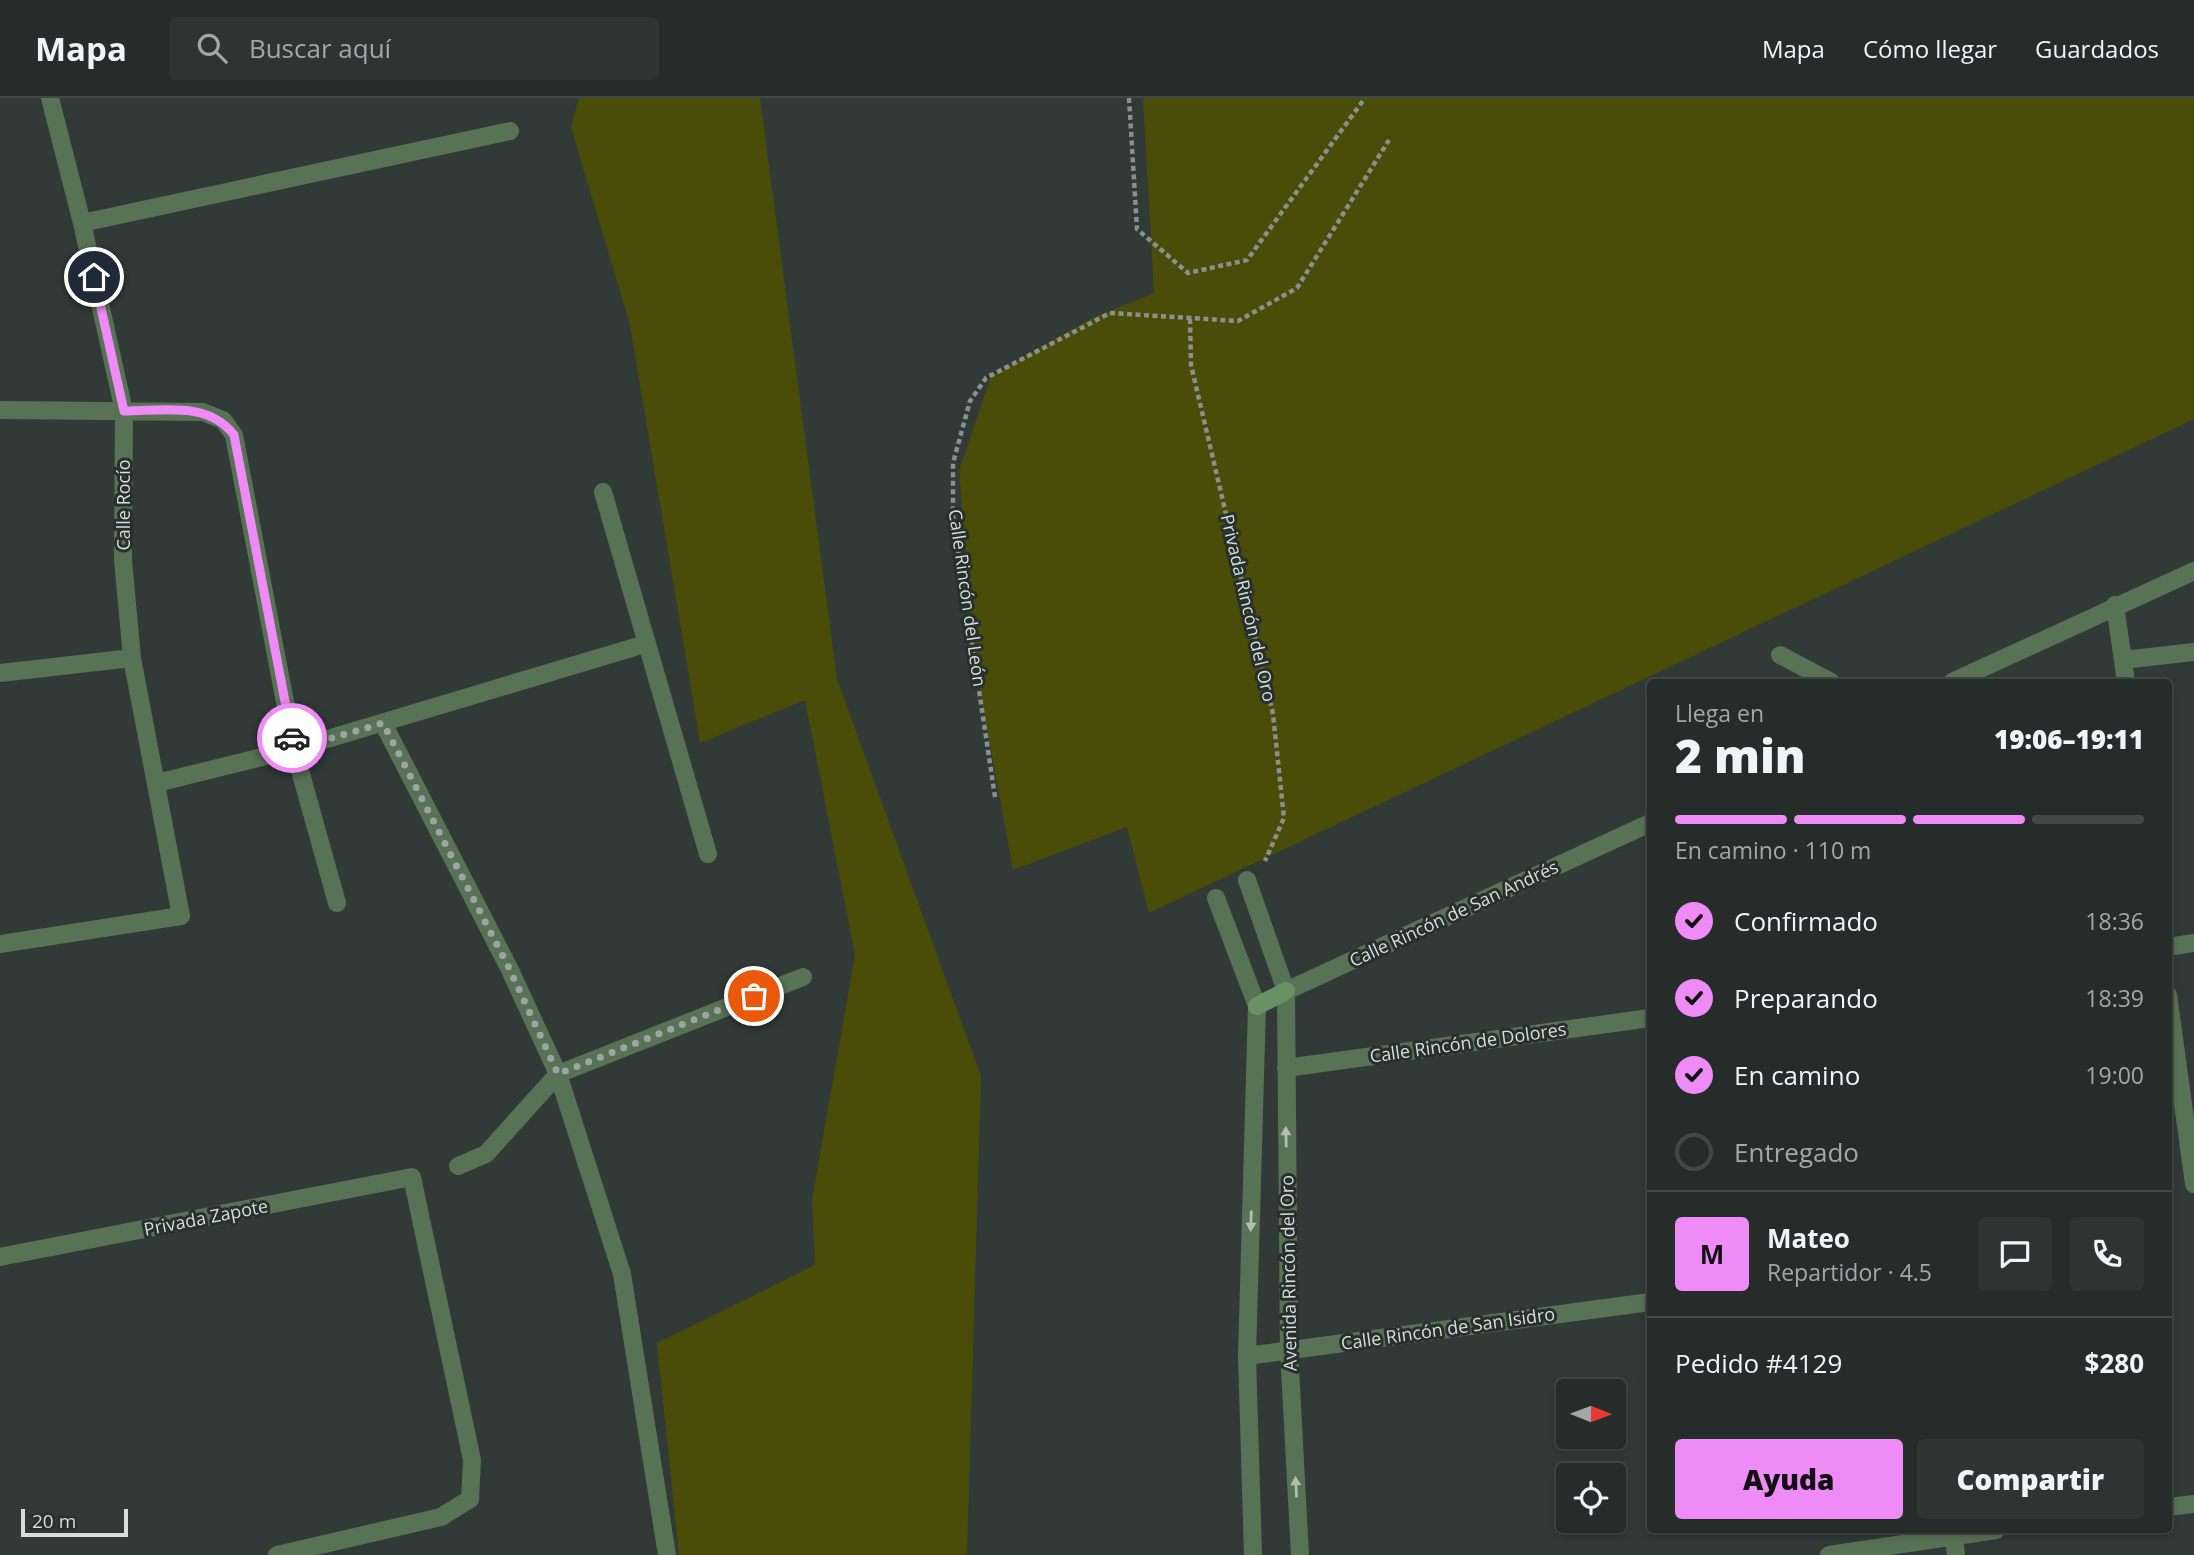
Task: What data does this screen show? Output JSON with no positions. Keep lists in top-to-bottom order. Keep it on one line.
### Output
{"streets":{"street":["Calle Rocío","Calle Rincón de San Andrés","Calle Rincón de Dolores","Privada Zapote","Avenida Rincón del Oro","Calle Rincón de San Isidro"],"path":["Calle Rincón del León","Privada Rincón del Oro"]},"crossings":[["Calle Rincón del León","Privada Rincón del Oro"],["Calle Rincón de San Andrés","Avenida Rincón del Oro"],["Calle Rincón de Dolores","Avenida Rincón del Oro"],["Avenida Rincón del Oro","Calle Rincón de San Isidro"]],"scale_bar":"20 m","north":"right","page":{"header":"Mapa","search":"Buscar aquí","nav":["Mapa","Cómo llegar","Guardados"],"heading":["2 min","Llega en","19:06–19:11"],"panel":["Mateo","Repartidor · 4.5","Pedido #4129","$280"],"bar":"En camino · 110 m","list":[["Confirmado","18:36"],["Preparando","18:39"],["En camino","19:00"],"Entregado"],"round":"M","buttons":["Ayuda","Compartir"],"scale":"20 m"}}
